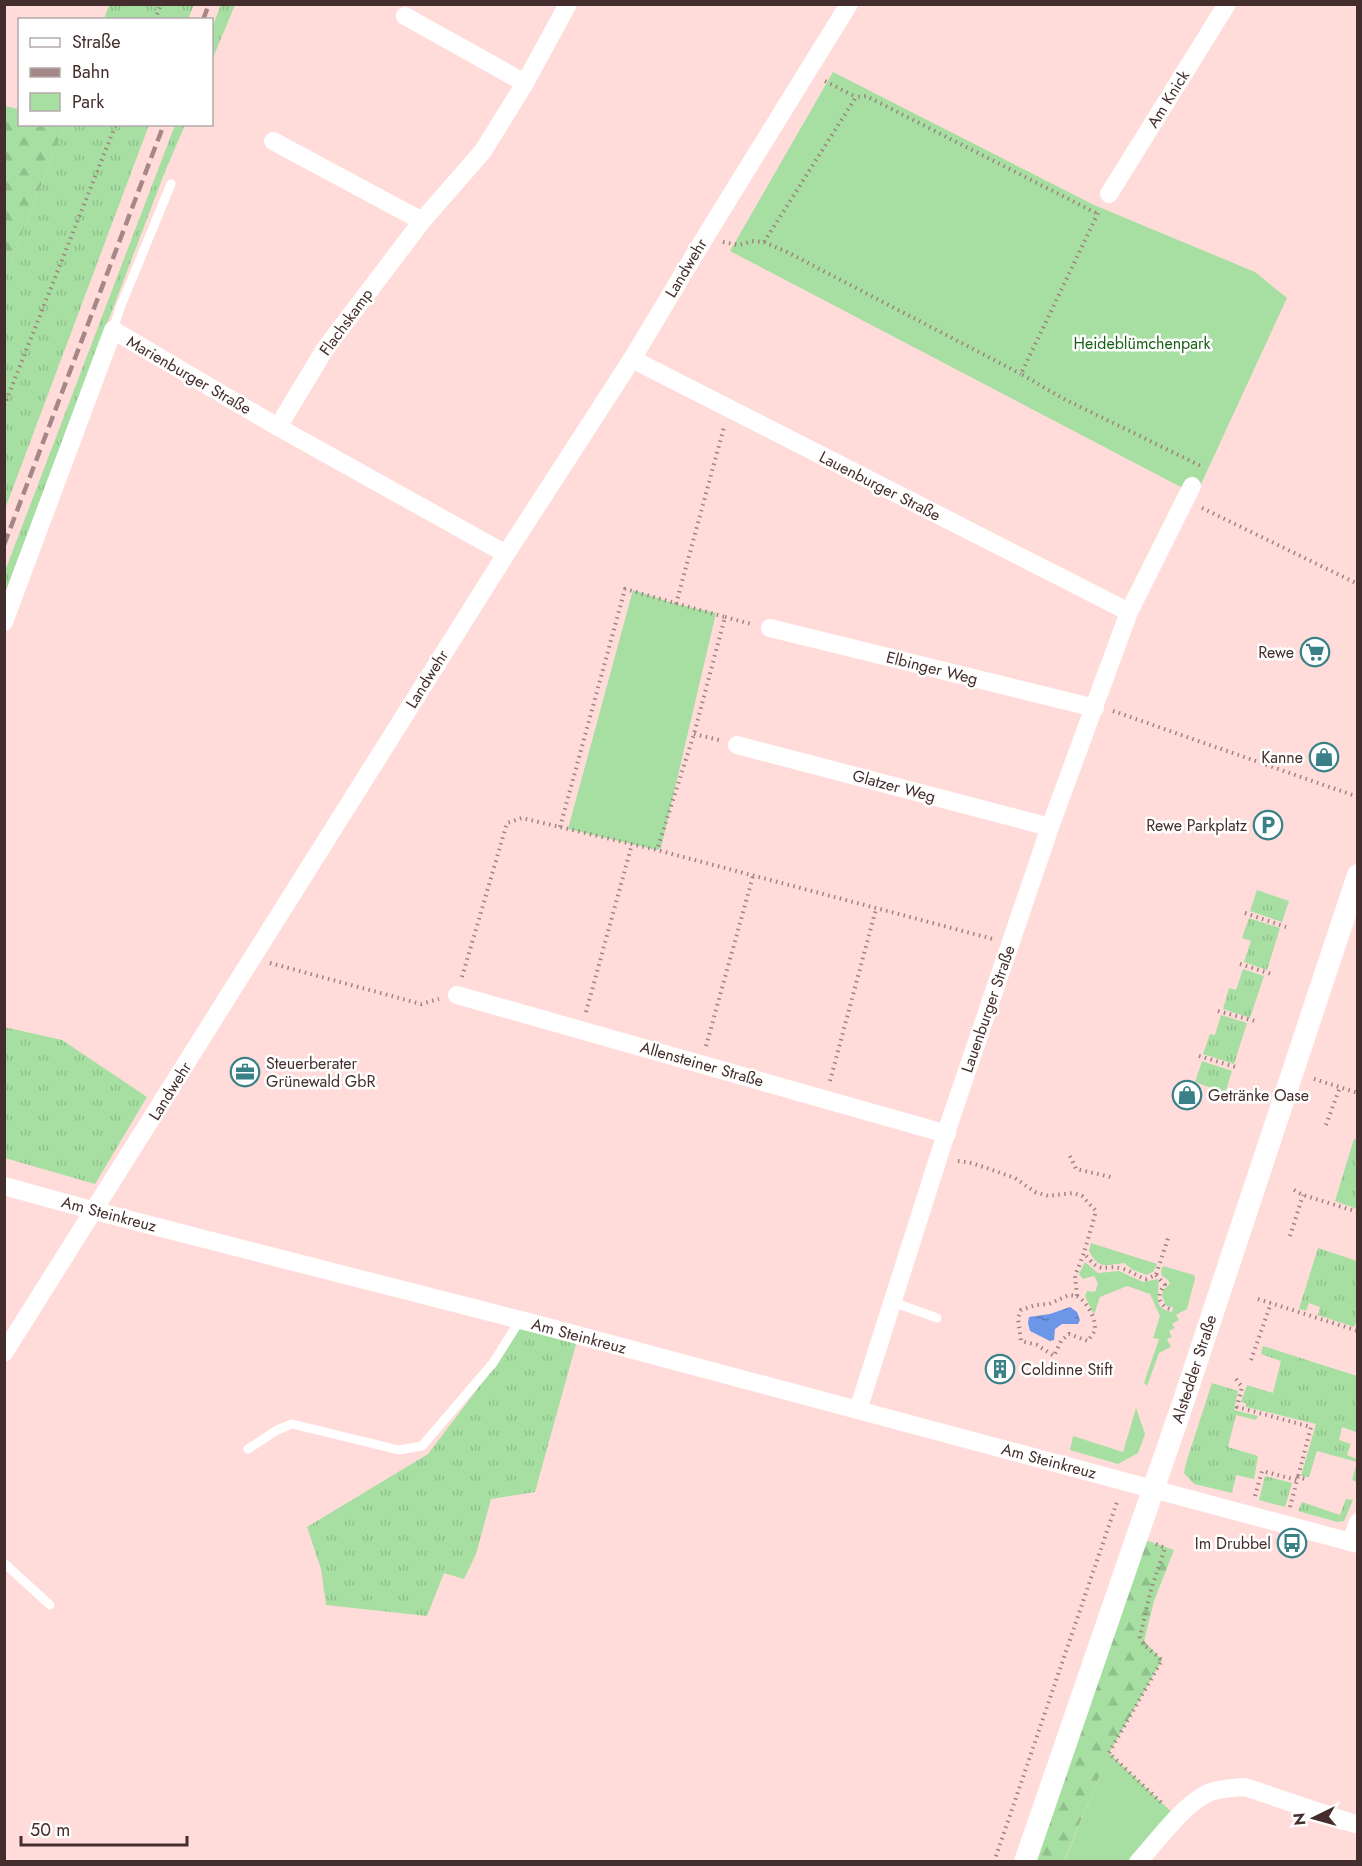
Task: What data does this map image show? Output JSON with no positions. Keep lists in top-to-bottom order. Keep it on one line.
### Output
{"streets":{"street":["Am Knick","Landwehr","Flachskamp","Marienburger Straße","Lauenburger Straße","Elbinger Weg","Glatzer Weg","Allensteiner Straße","Am Steinkreuz","Alstedder Straße"]},"crossings":[["Landwehr","Marienburger Straße"],["Landwehr","Lauenburger Straße"],["Landwehr","Am Steinkreuz"],["Flachskamp","Marienburger Straße"],["Lauenburger Straße","Elbinger Weg"],["Lauenburger Straße","Glatzer Weg"],["Lauenburger Straße","Allensteiner Straße"],["Lauenburger Straße","Am Steinkreuz"],["Am Steinkreuz","Alstedder Straße"]],"parks":["Heideblümchenpark"],"places":{"supermarket":["Rewe"],"shop":["Kanne","Getränke Oase"],"parking":["Rewe Parkplatz"],"office":["Steuerberater Grünewald GbR"],"building":["Coldinne Stift"],"bus stop":["Im Drubbel"]},"legend":["Straße","Bahn","Park"],"scale_bar":"50 m","north":"left"}
